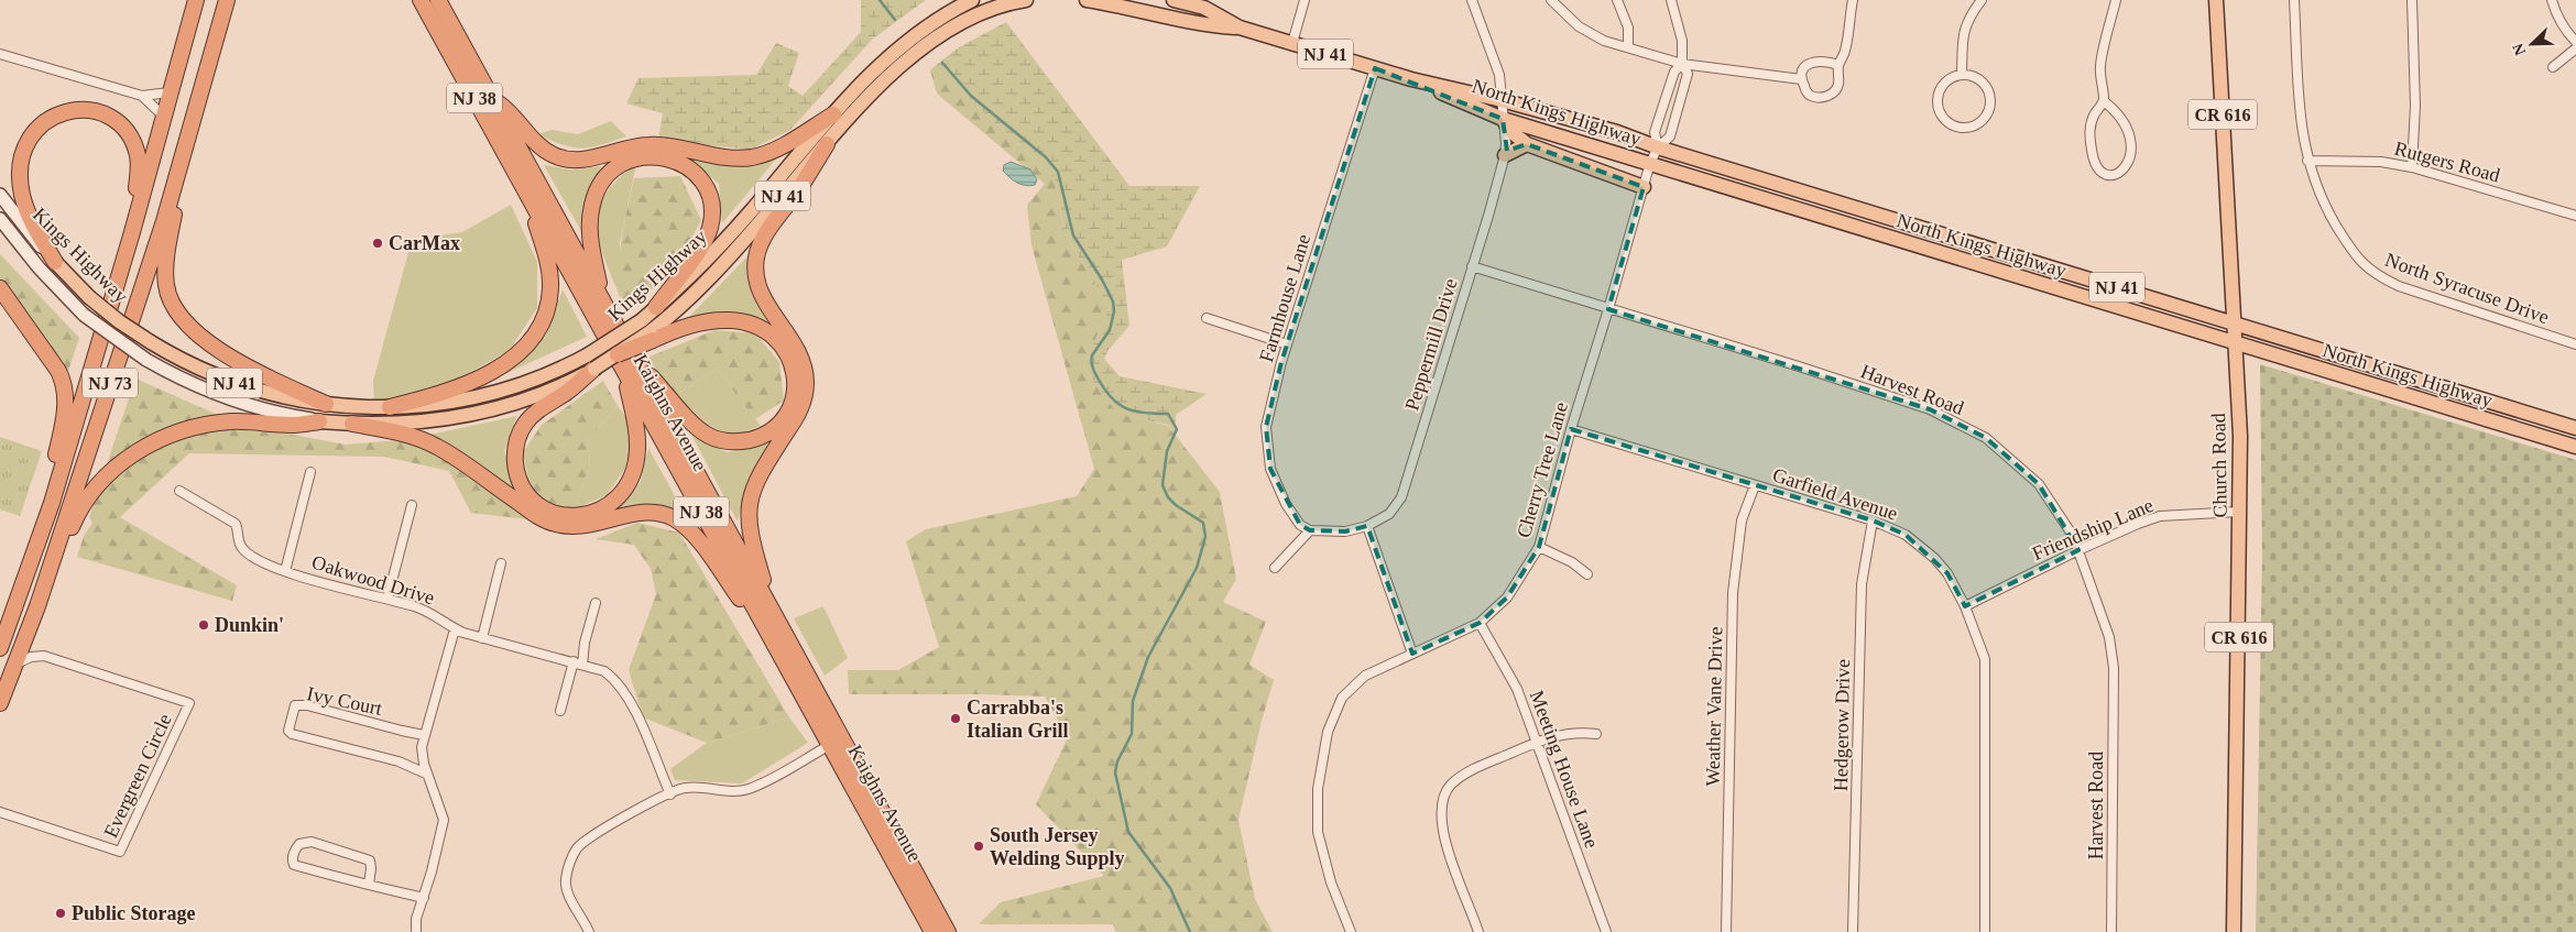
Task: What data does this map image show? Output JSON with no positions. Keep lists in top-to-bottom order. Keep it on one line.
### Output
{"streets":{"highway":["NJ 38","NJ 73","Kaighns Avenue"],"main road":["NJ 41","North Kings Highway","CR 616","Kings Highway","Church Road"],"street":["Rutgers Road","North Syracuse Drive","Farmhouse Lane","Peppermill Drive","Harvest Road","Cherry Tree Lane","Garfield Avenue","Friendship Lane","Oakwood Drive","Ivy Court","Weather Vane Drive","Hedgerow Drive","Meeting House Lane","Evergreen Circle"]},"crossings":[["NJ 41","Kings Highway"],["North Kings Highway","Farmhouse Lane"],["North Kings Highway","Peppermill Drive"],["North Kings Highway","Church Road"],["North Kings Highway","Cherry Tree Lane"],["Rutgers Road","North Syracuse Drive"],["Farmhouse Lane","Peppermill Drive"],["Peppermill Drive","Harvest Road"],["NJ 73","Evergreen Circle"],["Harvest Road","Cherry Tree Lane"],["Harvest Road","Friendship Lane"],["Church Road","Friendship Lane"],["Cherry Tree Lane","Garfield Avenue"],["Cherry Tree Lane","Meeting House Lane"],["Garfield Avenue","Friendship Lane"],["Garfield Avenue","Weather Vane Drive"],["Garfield Avenue","Hedgerow Drive"]],"places":["CarMax","Dunkin'","Carrabba's Italian Grill","South Jersey Welding Supply","Public Storage"],"north":"bottom left"}
